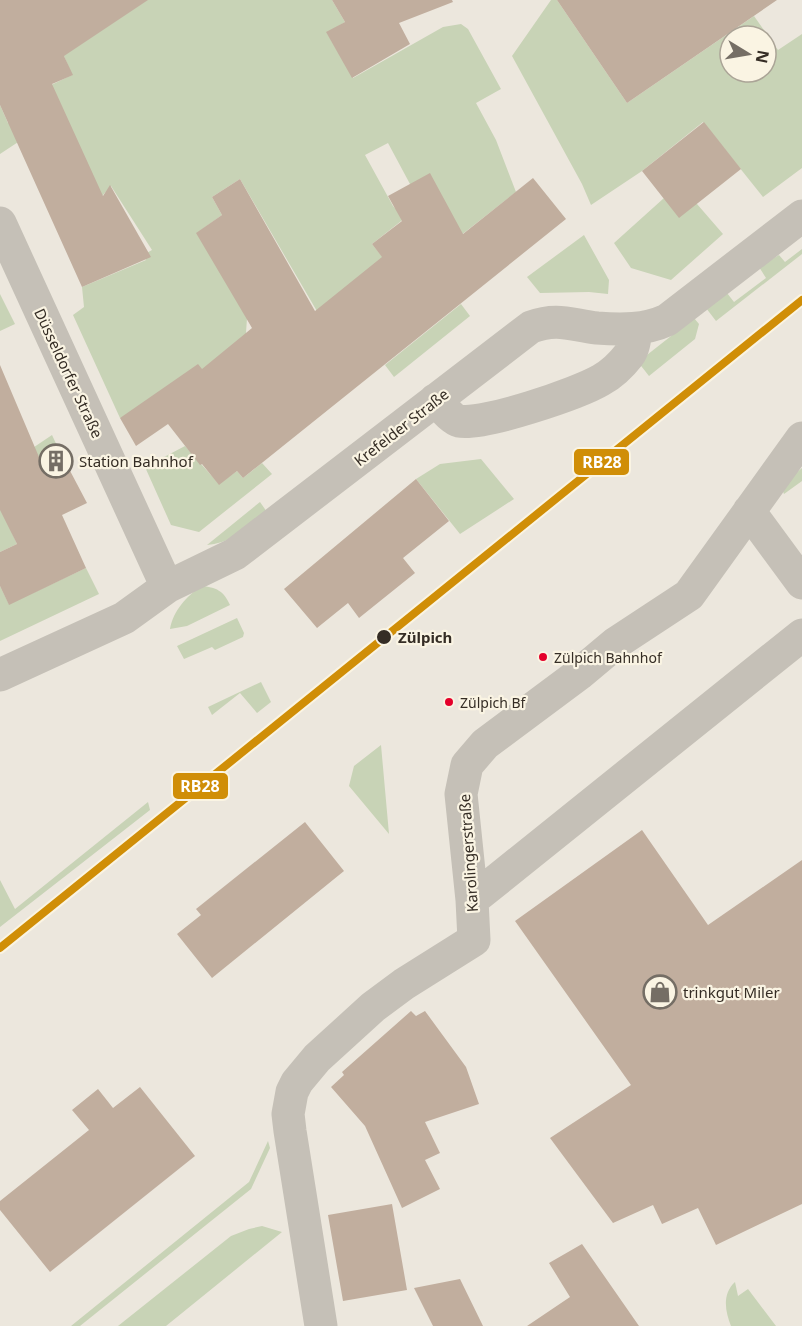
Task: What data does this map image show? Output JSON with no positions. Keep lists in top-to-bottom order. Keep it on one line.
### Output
{"streets":{"street":["Düsseldorfer Straße","Krefelder Straße","Karolingerstraße"]},"crossings":[["Düsseldorfer Straße","Krefelder Straße"]],"places":{"building":["Station Bahnhof"],"other":["Zülpich","Zülpich Bahnhof","Zülpich Bf"],"shop":["trinkgut Miler"]},"lines":["transit line RB28"],"north":"right"}
